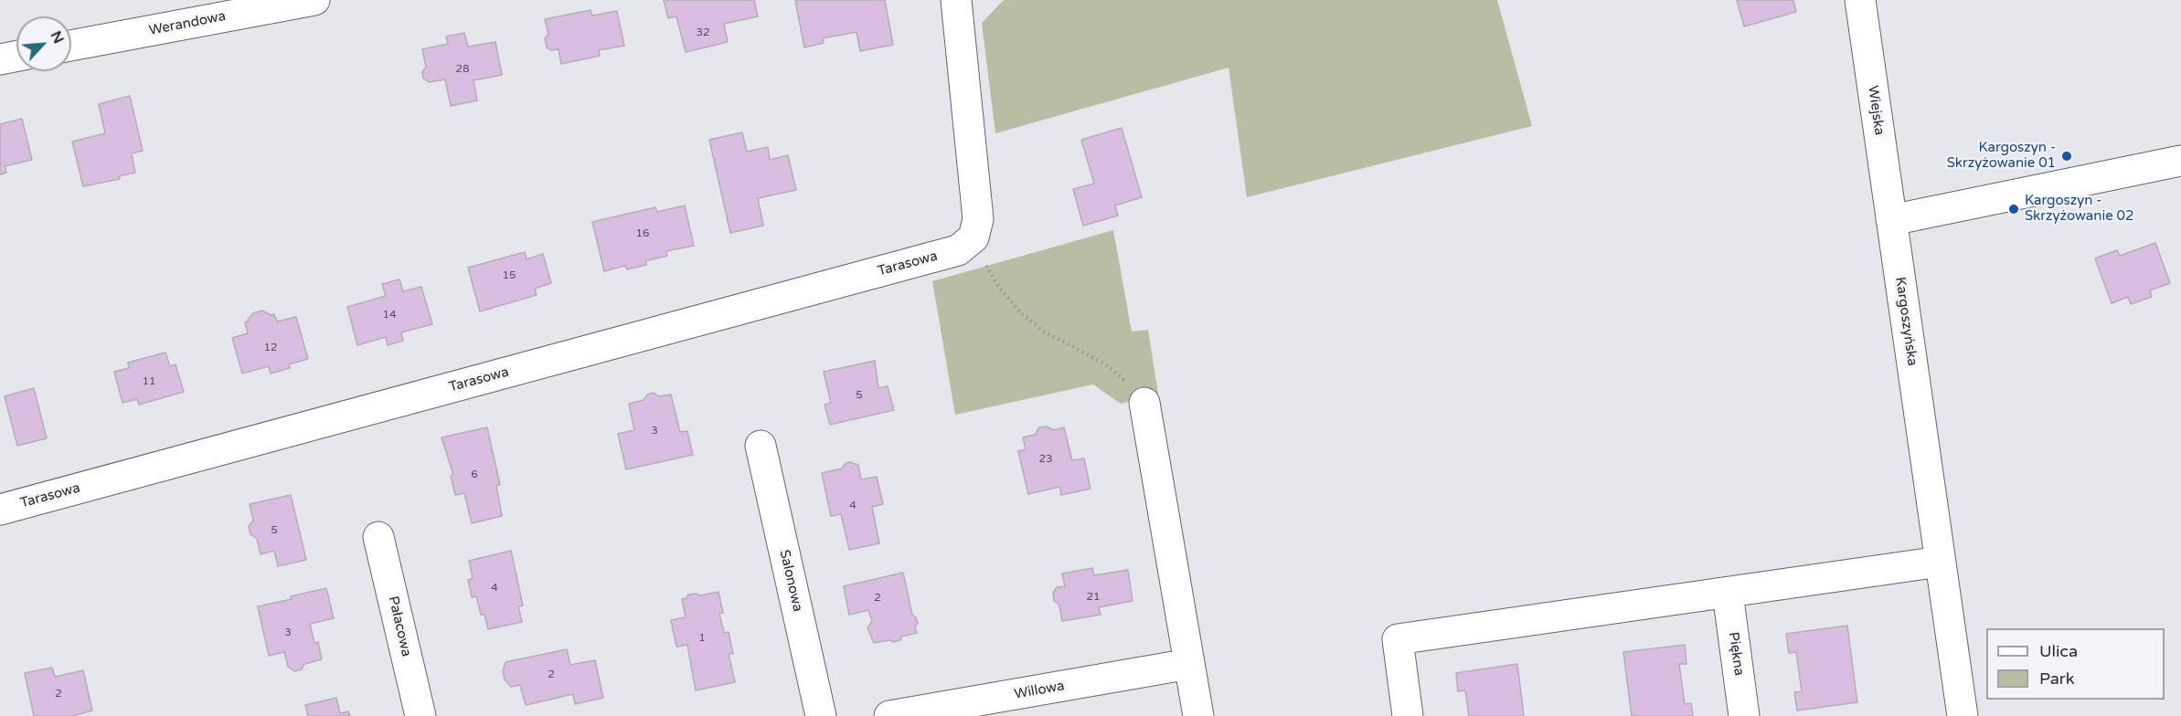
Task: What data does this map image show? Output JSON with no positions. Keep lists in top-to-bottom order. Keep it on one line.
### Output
{"streets":{"street":["Werandowa","Wiejska","Tarasowa","Kargoszyńska","Salonowa","Pałacowa","Piękna","Willowa"]},"crossings":[["Wiejska","Kargoszyńska"]],"places":["Kargoszyn - Skrzyżowanie 01","Kargoszyn - Skrzyżowanie 02"],"house_numbers":["32","28","16","15","14","12","11","5","3","23","6","4","5","4","21","2","3","1","2","2"],"legend":["Ulica","Park"],"north":"top right"}
